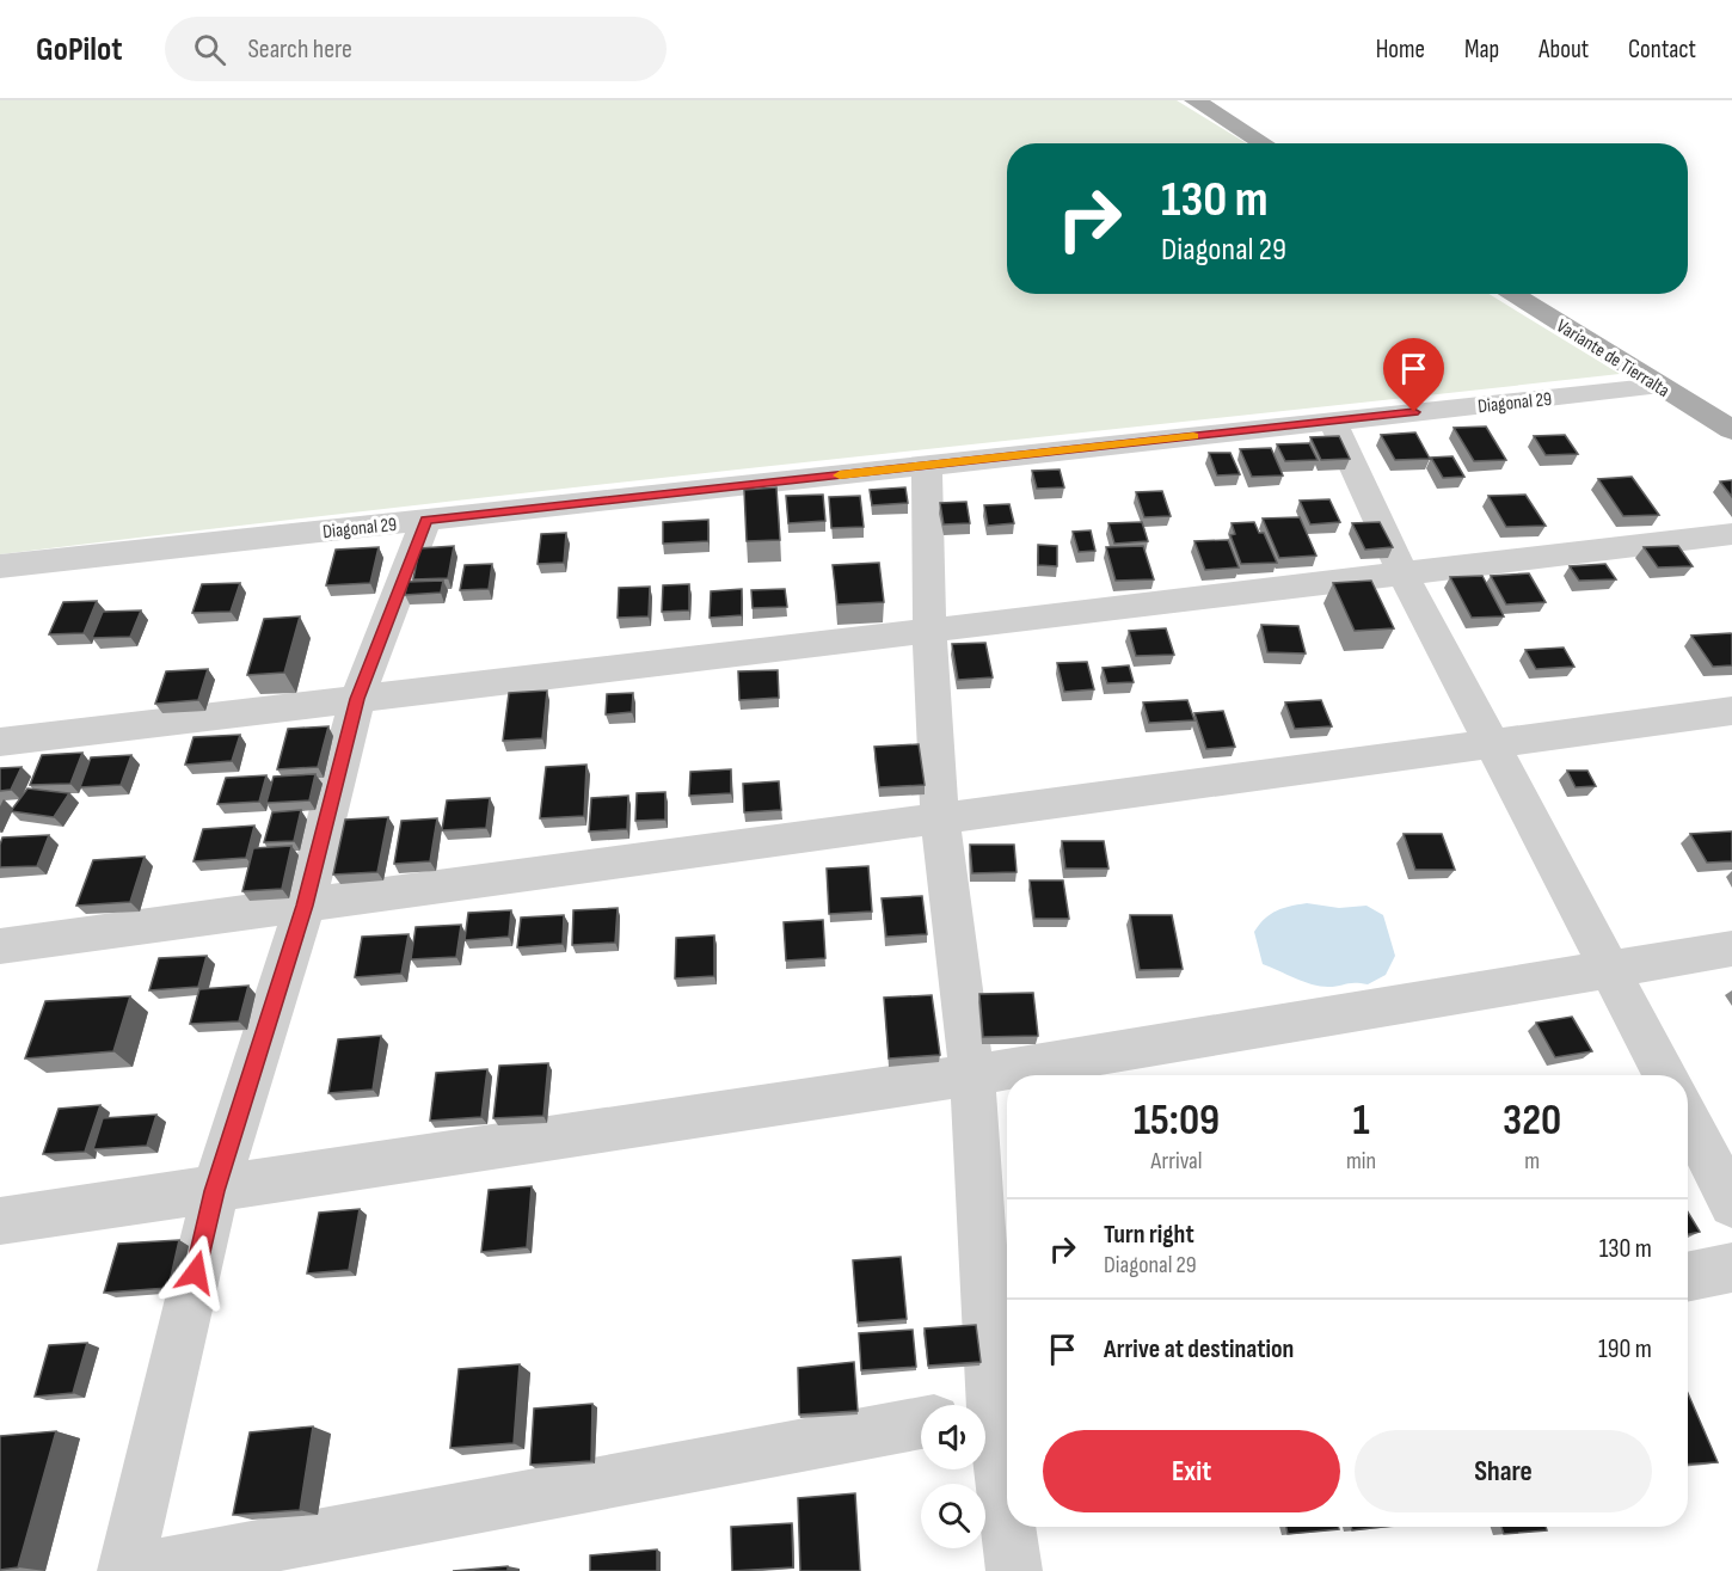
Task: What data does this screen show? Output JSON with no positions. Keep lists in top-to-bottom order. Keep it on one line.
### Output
{"streets":{"main road":["Variante de Tierralta"],"street":["Diagonal 29"]},"crossings":[["Variante de Tierralta","Diagonal 29"]],"page":{"header":"GoPilot","search":"Search here","nav":["Home","Map","About","Contact"],"turn":["130 m","Diagonal 29"],"eta":["15:09","Arrival","1","min","320","m"],"list":[{"name":"Turn right","note":"Diagonal 29","value":"130 m"},{"name":"Arrive at destination","value":"190 m"}],"buttons":["Exit","Share"]}}
